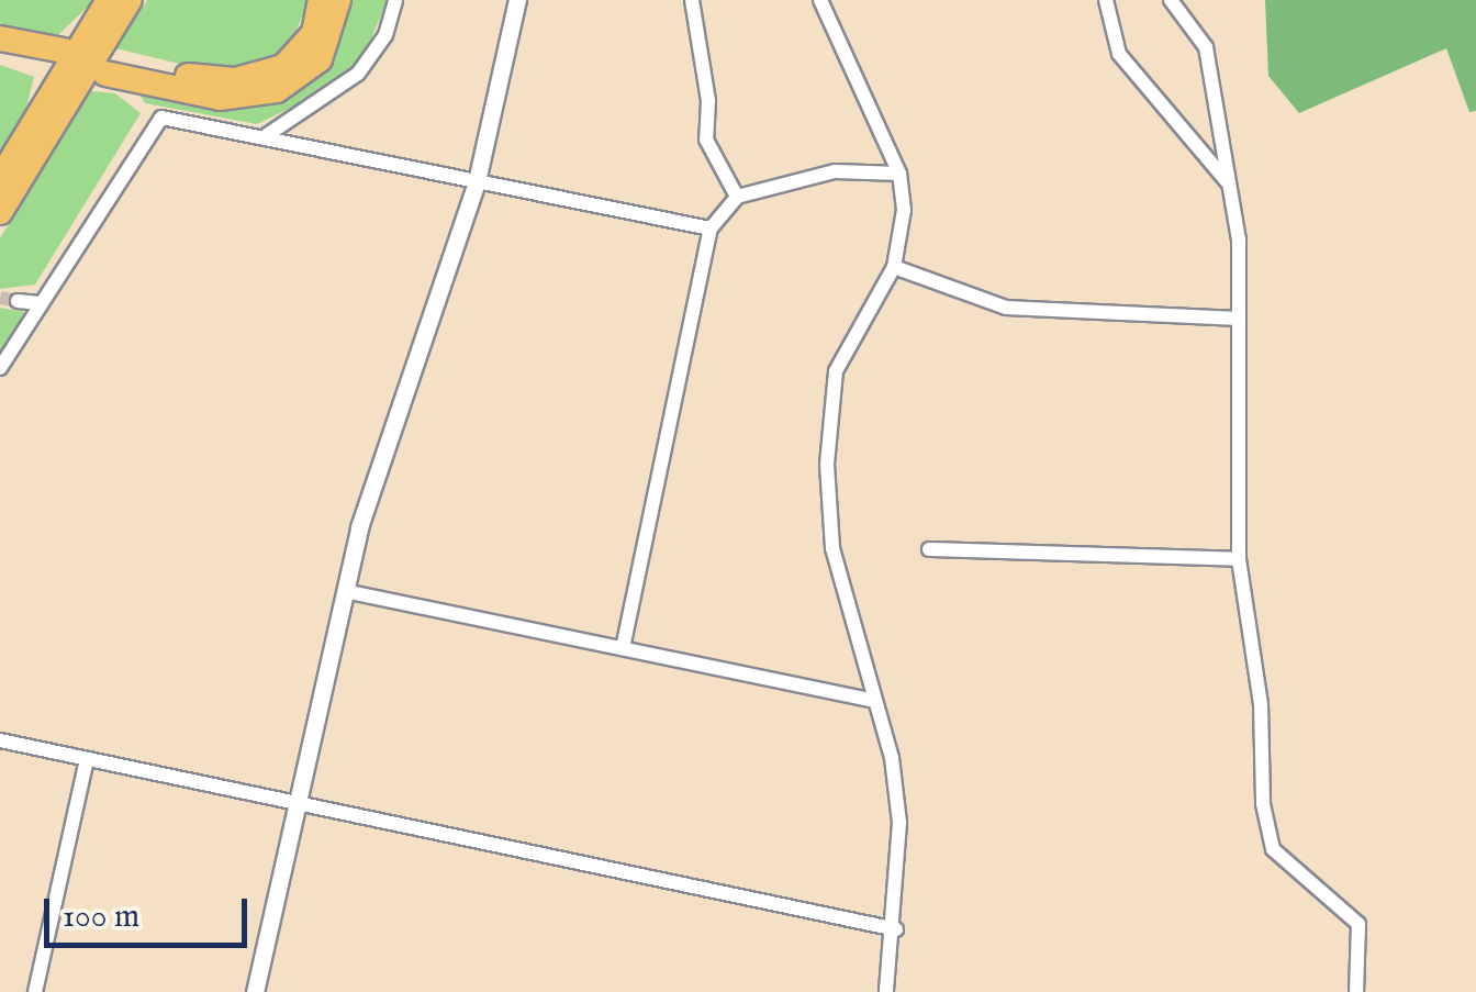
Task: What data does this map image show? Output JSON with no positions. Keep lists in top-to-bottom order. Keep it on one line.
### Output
{"scale_bar":"100 m"}
